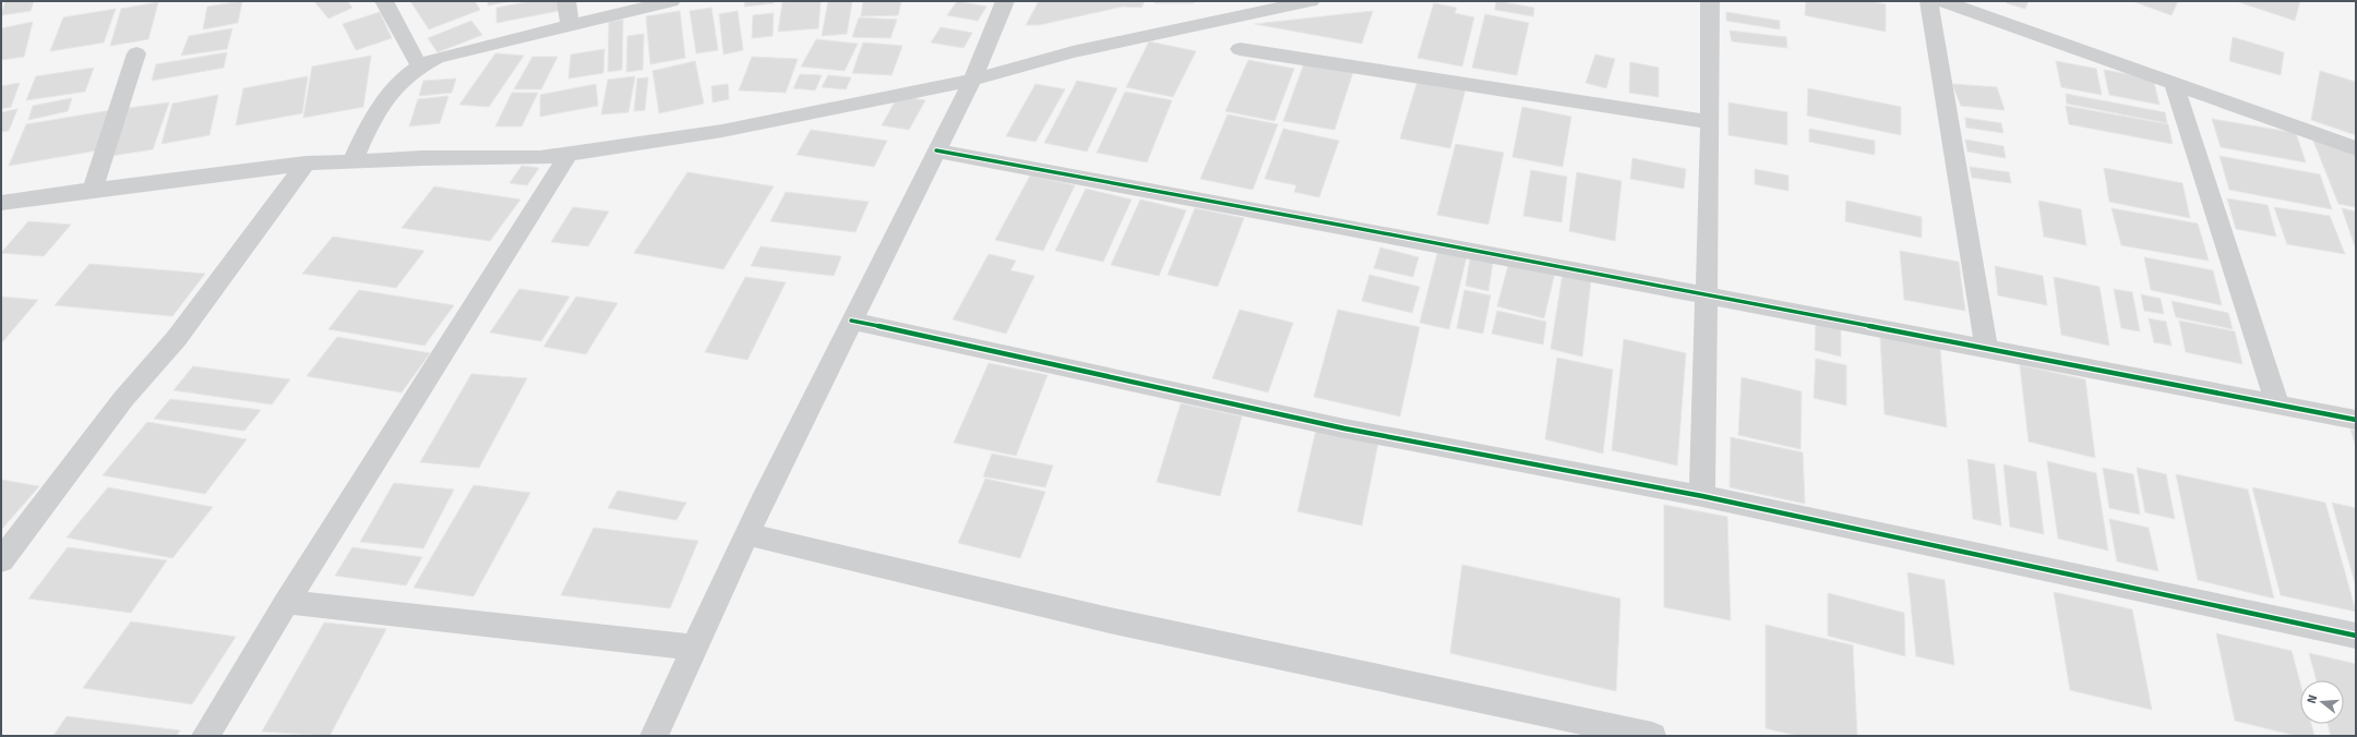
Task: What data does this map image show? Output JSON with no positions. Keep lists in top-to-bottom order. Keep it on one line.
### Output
{"north":"left"}
